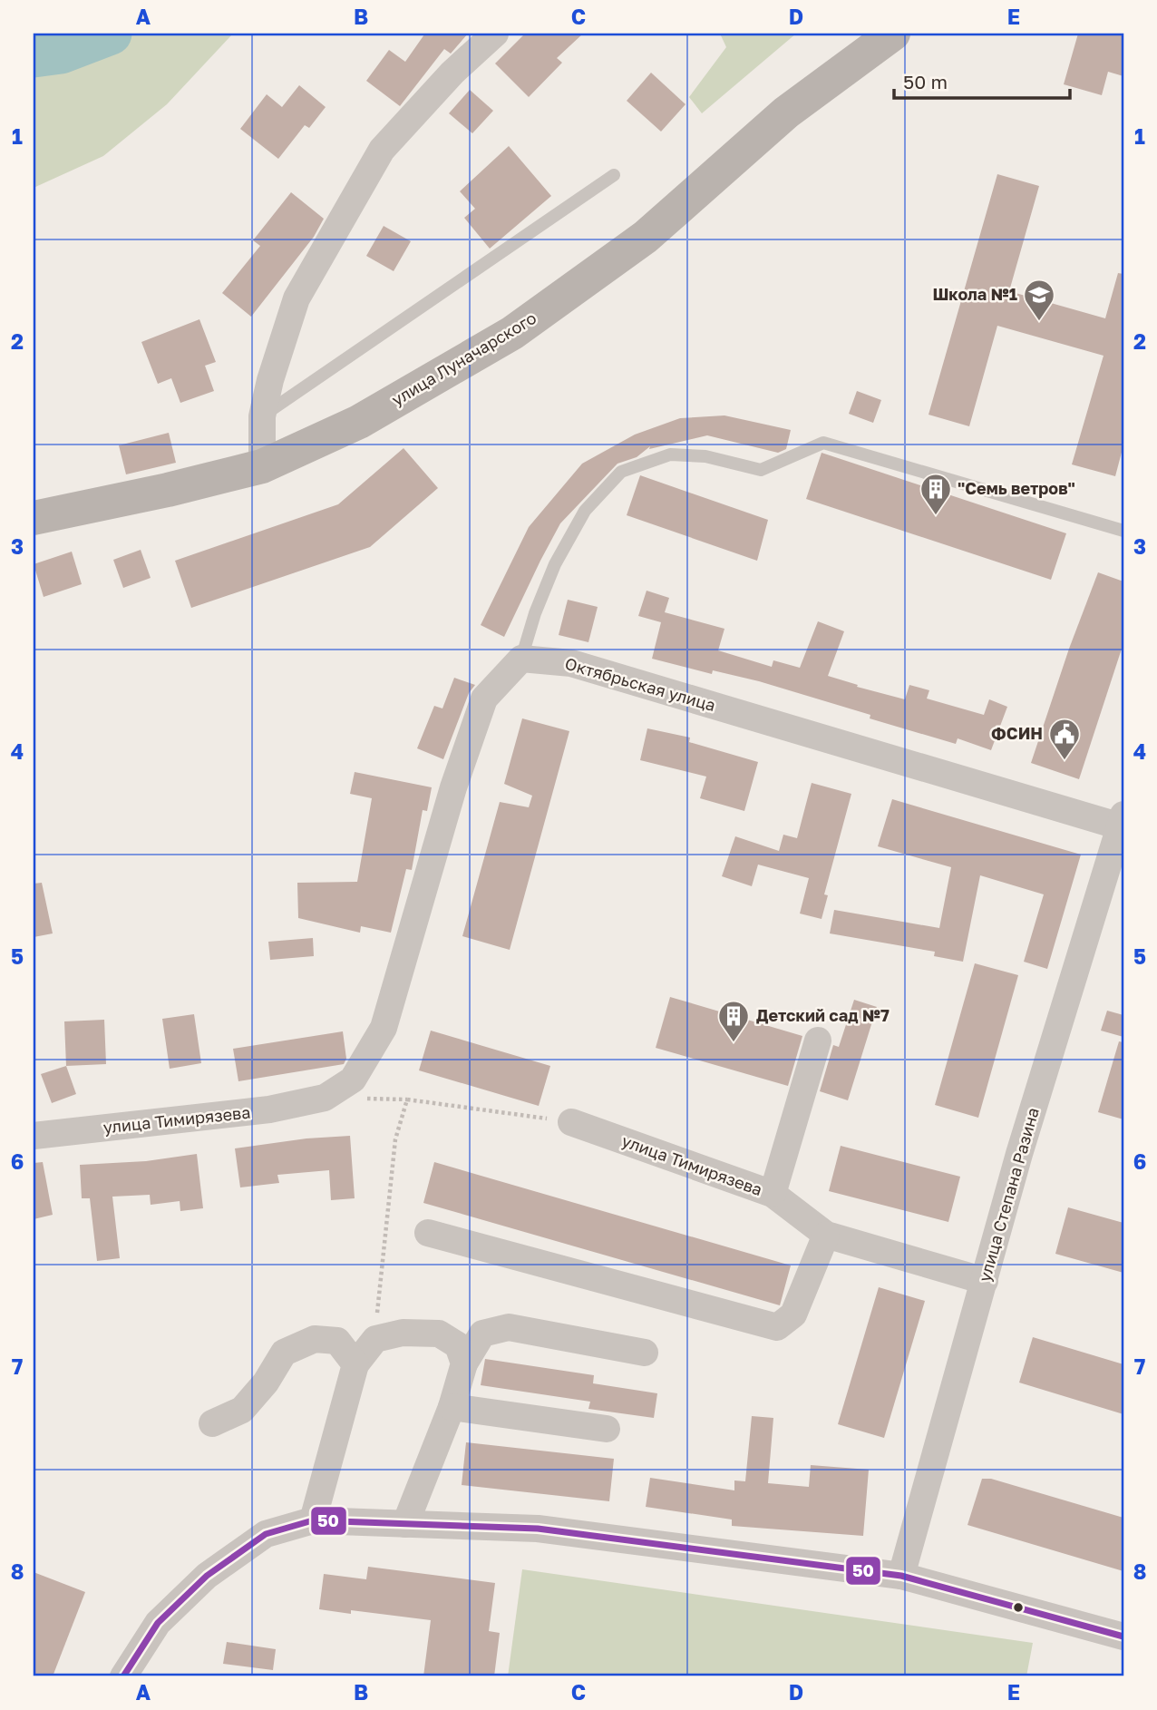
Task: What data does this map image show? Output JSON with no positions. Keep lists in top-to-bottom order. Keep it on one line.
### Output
{"streets":{"main road":["улица Луначарского"],"street":["Октябрьская улица","улица Тимирязева","улица Степана Разина"]},"crossings":[["Октябрьская улица","улица Тимирязева"],["Октябрьская улица","улица Степана Разина"],["улица Тимирязева","улица Степана Разина"]],"places":{"school or university":["Школа №1"],"building":["\"Семь ветров\"","Детский сад №7"],"public building":["ФСИН"]},"lines":["transit line 50"],"scale_bar":"50 m","grid":{"columns":["A","B","C","D","E"],"rows":["1","2","3","4","5","6","7","8"]}}
